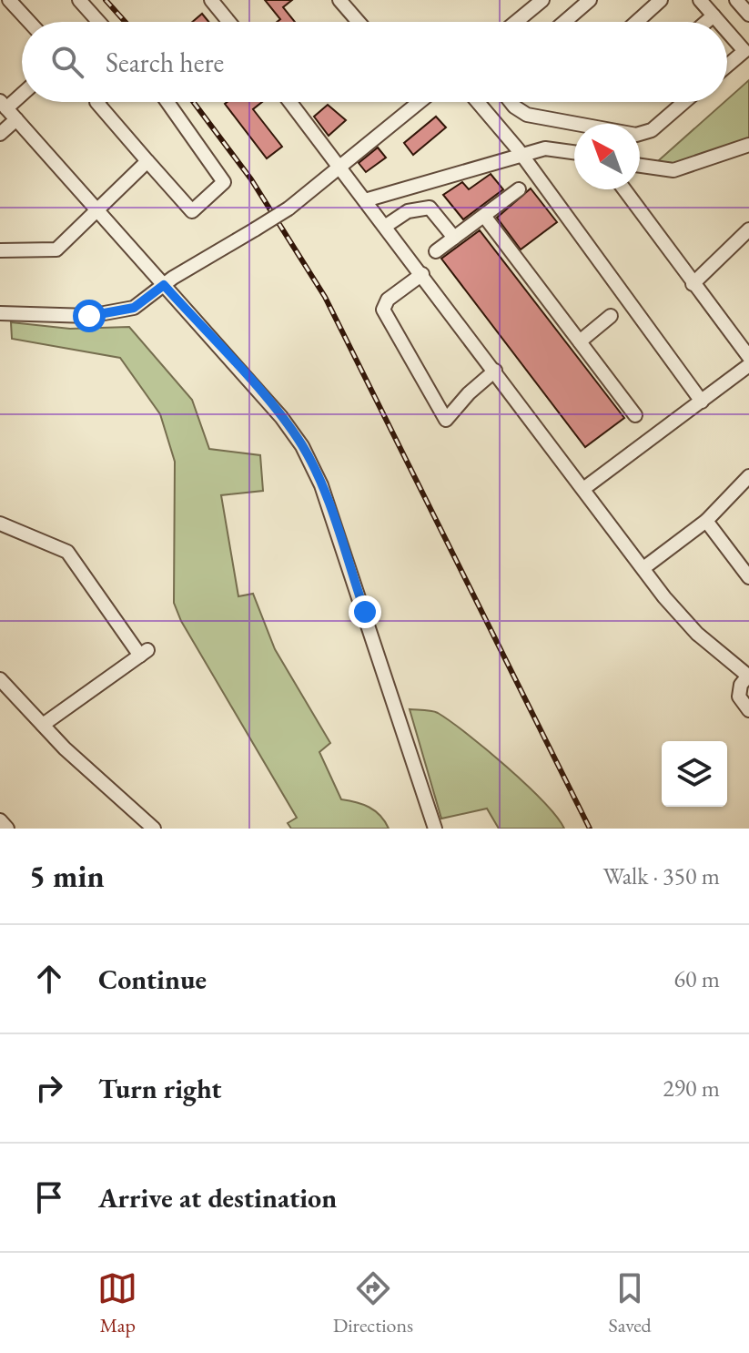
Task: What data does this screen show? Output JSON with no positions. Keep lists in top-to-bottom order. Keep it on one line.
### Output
{"north":"top left","page":{"search":"Search here","heading":["5 min","Walk · 350 m"],"list":[["Continue","60 m"],["Turn right","290 m"],"Arrive at destination"],"nav":["Map","Directions","Saved"]}}
